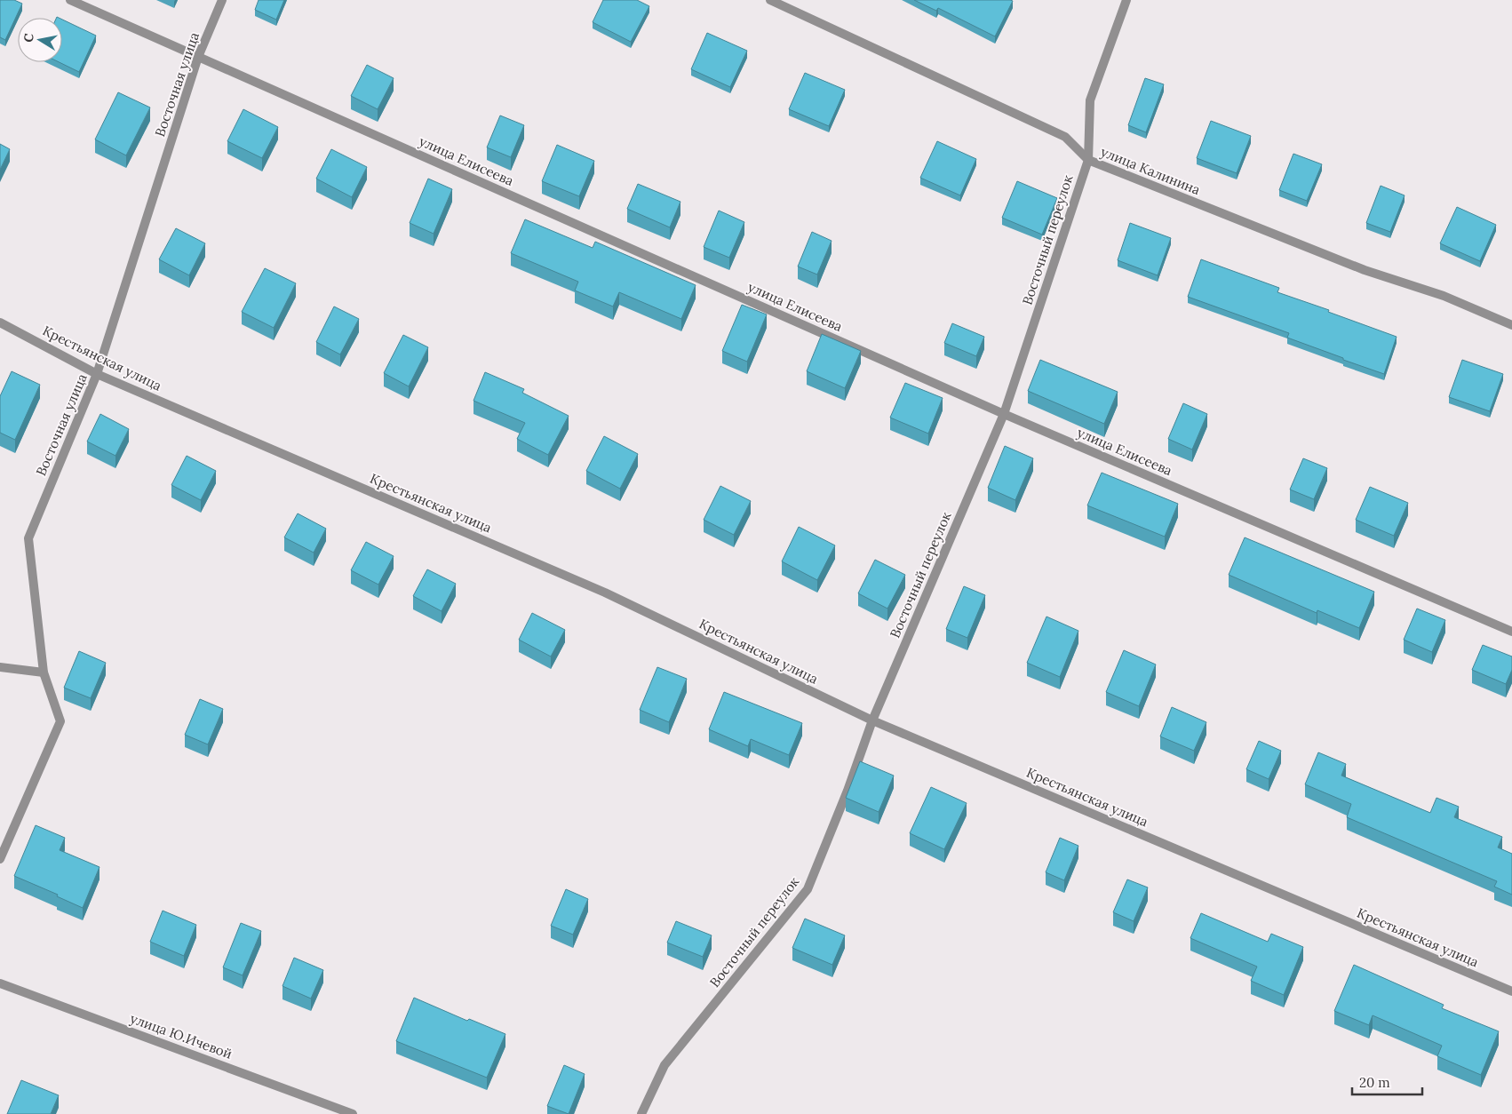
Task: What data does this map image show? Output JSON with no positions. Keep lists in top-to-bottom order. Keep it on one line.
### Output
{"streets":{"street":["Восточная улица","улица Елисеева","улица Калинина","Восточный переулок","Крестьянская улица","улица Ю.Ичевой"]},"crossings":[["Восточная улица","улица Елисеева"],["Восточная улица","Крестьянская улица"],["улица Елисеева","Восточный переулок"],["улица Калинина","Восточный переулок"],["Восточный переулок","Крестьянская улица"]],"scale_bar":"20 m","north":"left"}
